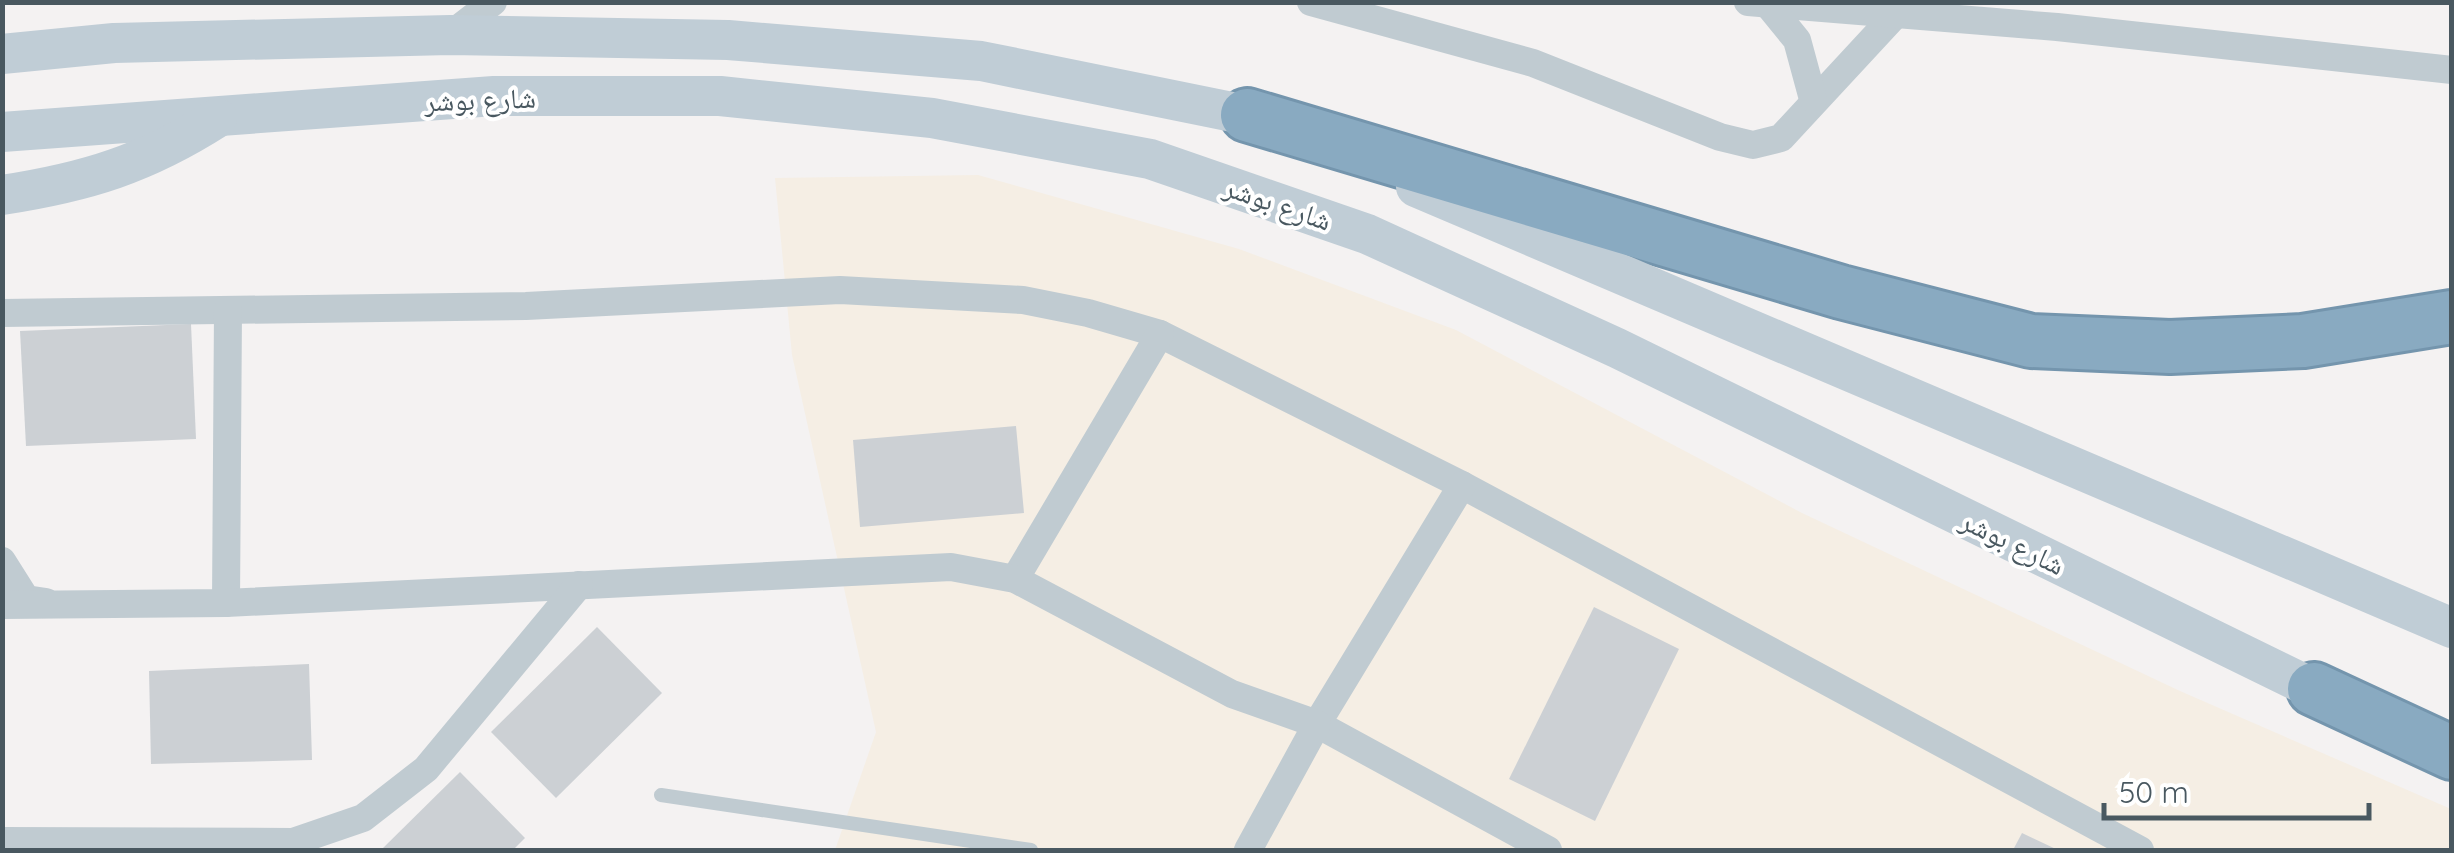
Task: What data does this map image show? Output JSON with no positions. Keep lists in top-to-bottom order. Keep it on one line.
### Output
{"streets":{"main road":["شارع بوشر"]},"scale_bar":"50 m"}
